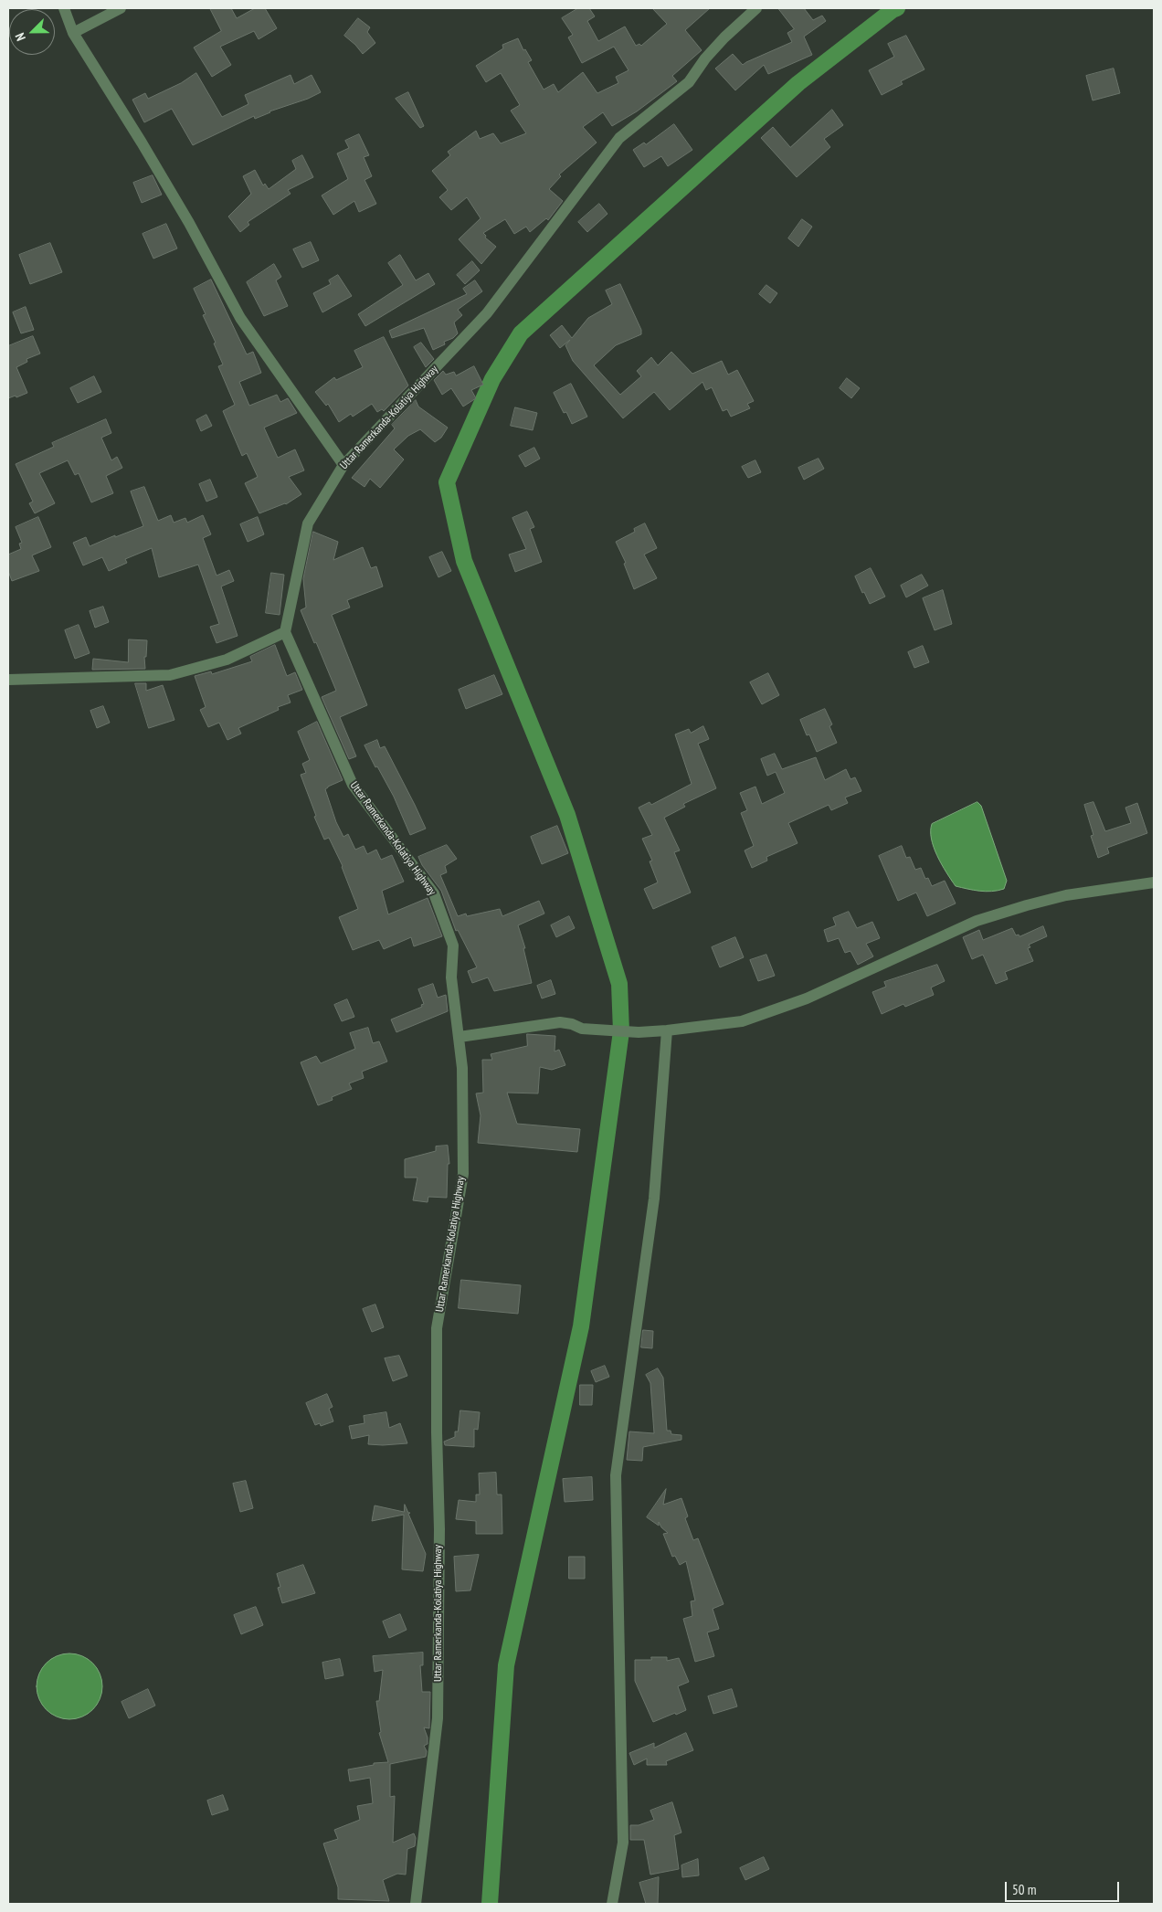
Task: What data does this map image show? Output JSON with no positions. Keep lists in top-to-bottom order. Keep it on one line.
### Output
{"streets":{"street":["Uttar Ramerkanda-Kolatiya Highway"]},"scale_bar":"50 m","north":"bottom left"}
